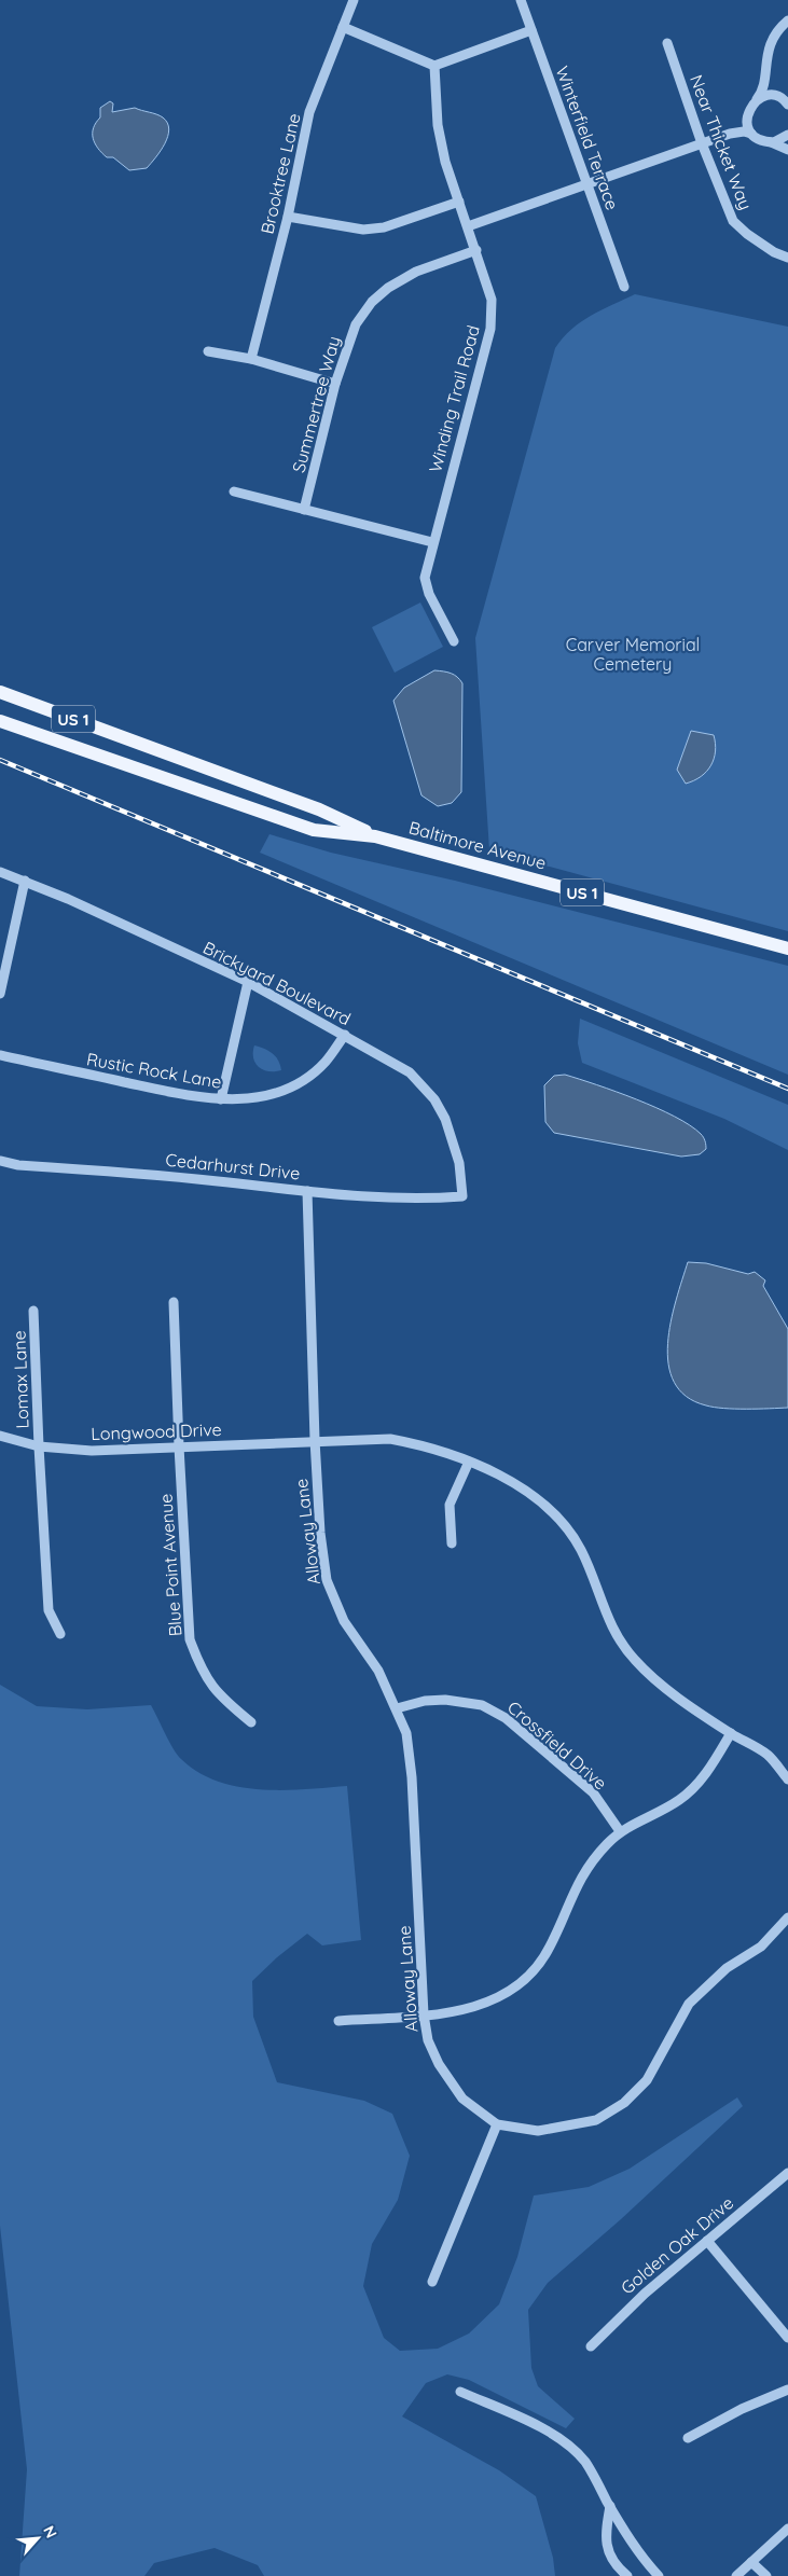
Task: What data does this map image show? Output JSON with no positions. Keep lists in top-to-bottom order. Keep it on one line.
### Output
{"streets":{"main road":["US 1","Baltimore Avenue"],"street":["Winterfield Terrace","Near Thicket Way","Brooktree Lane","Winding Trail Road","Summertree Way","Brickyard Boulevard","Rustic Rock Lane","Cedarhurst Drive","Lomax Lane","Longwood Drive","Alloway Lane","Blue Point Avenue","Crossfield Drive","Golden Oak Drive"]},"crossings":[["Winding Trail Road","Summertree Way"],["Brickyard Boulevard","Rustic Rock Lane"],["Brickyard Boulevard","Cedarhurst Drive"],["Cedarhurst Drive","Alloway Lane"],["Lomax Lane","Longwood Drive"],["Longwood Drive","Alloway Lane"],["Longwood Drive","Blue Point Avenue"],["Alloway Lane","Crossfield Drive"]],"parks":["Carver Memorial Cemetery"],"north":"top right"}
